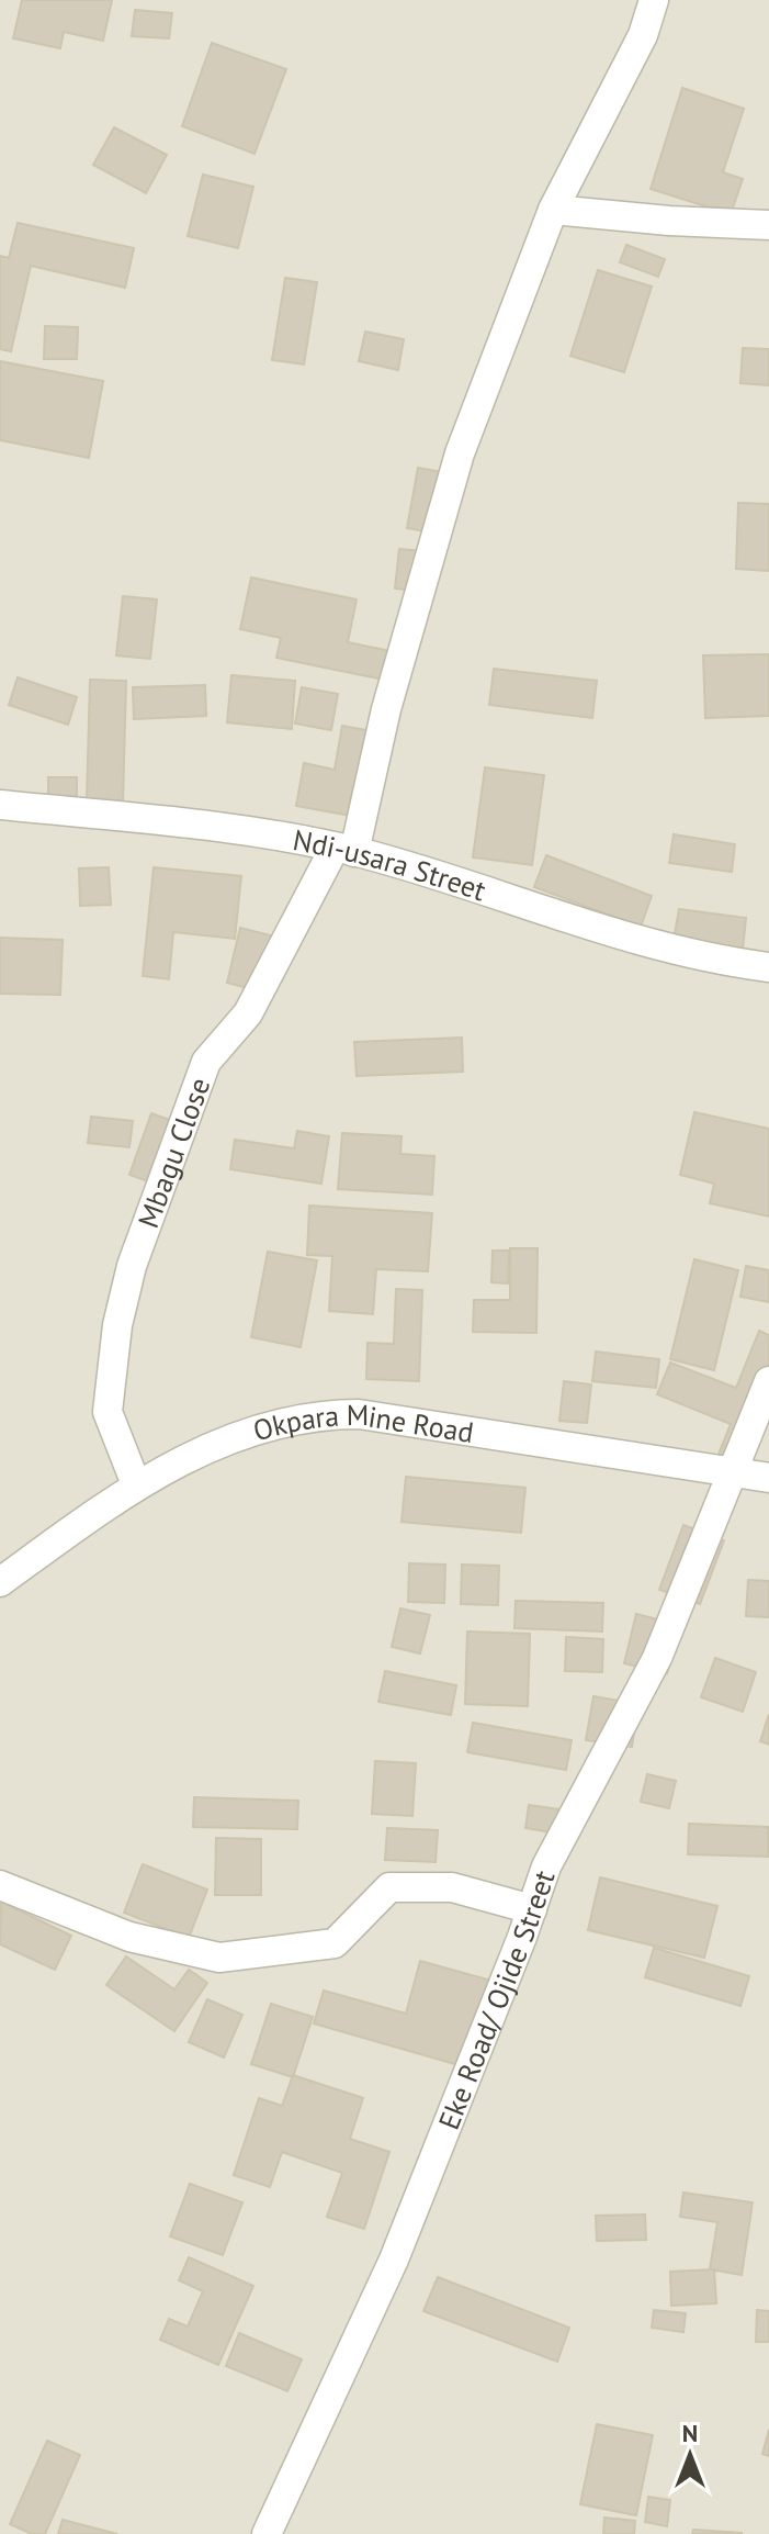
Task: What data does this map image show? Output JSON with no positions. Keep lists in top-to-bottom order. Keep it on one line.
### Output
{"streets":{"street":["Ndi-usara Street","Mbagu Close","Okpara Mine Road","Eke Road/ Ojide Street"]},"crossings":[["Ndi-usara Street","Mbagu Close"],["Mbagu Close","Okpara Mine Road"],["Okpara Mine Road","Eke Road/ Ojide Street"]],"north":"top"}
